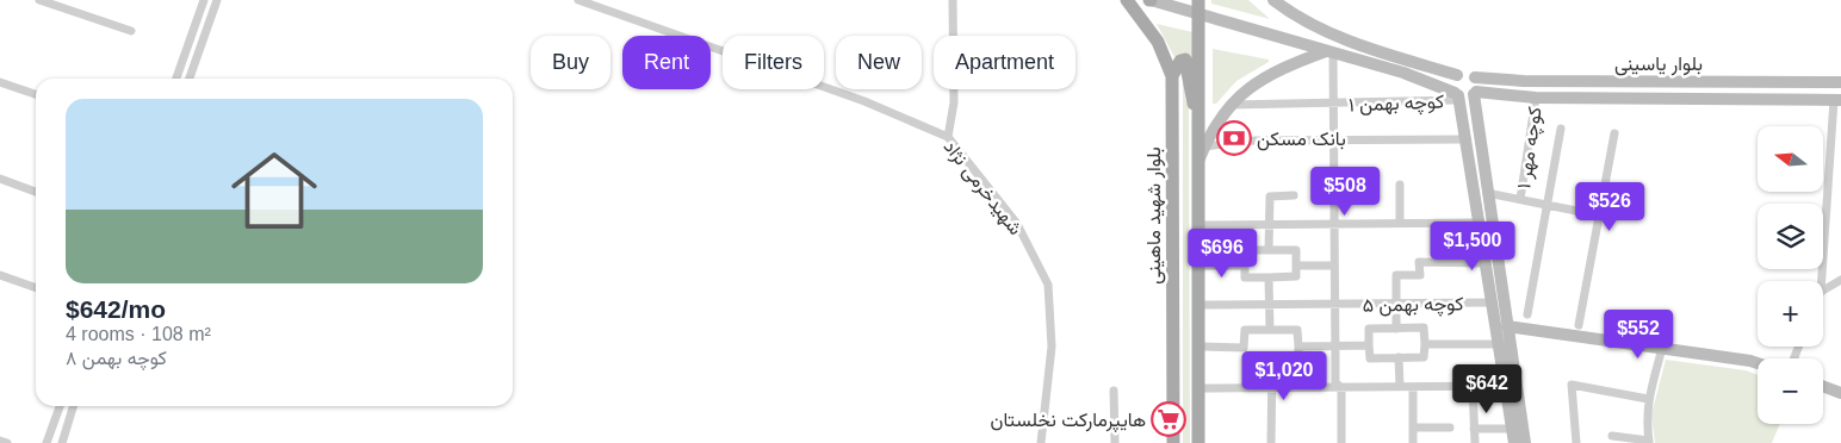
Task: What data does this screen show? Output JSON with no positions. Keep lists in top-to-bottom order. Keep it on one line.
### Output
{"streets":{"main road":["بلوار یاسینی","بلوار شهید ماهینی"],"street":["کوچه بهمن ۱","کوچه مهر ۱","شهیدخرمی نژاد","کوچه بهمن ۵"]},"crossings":[["بلوار یاسینی","کوچه بهمن ۱"],["بلوار یاسینی","کوچه مهر ۱"]],"places":{"bank":["بانک مسکن"],"supermarket":["هایپرمارکت نخلستان"]},"north":"left","page":{"chip":["Buy","Rent","Filters","New","Apartment"],"list":[{"name":"$642/mo","note":"4 rooms · 108 m² · کوچه بهمن ۸"}],"map_buttons":["+","−"],"price":["$508","$526","$1,500","$696","$552","$1,020","$642"]}}
